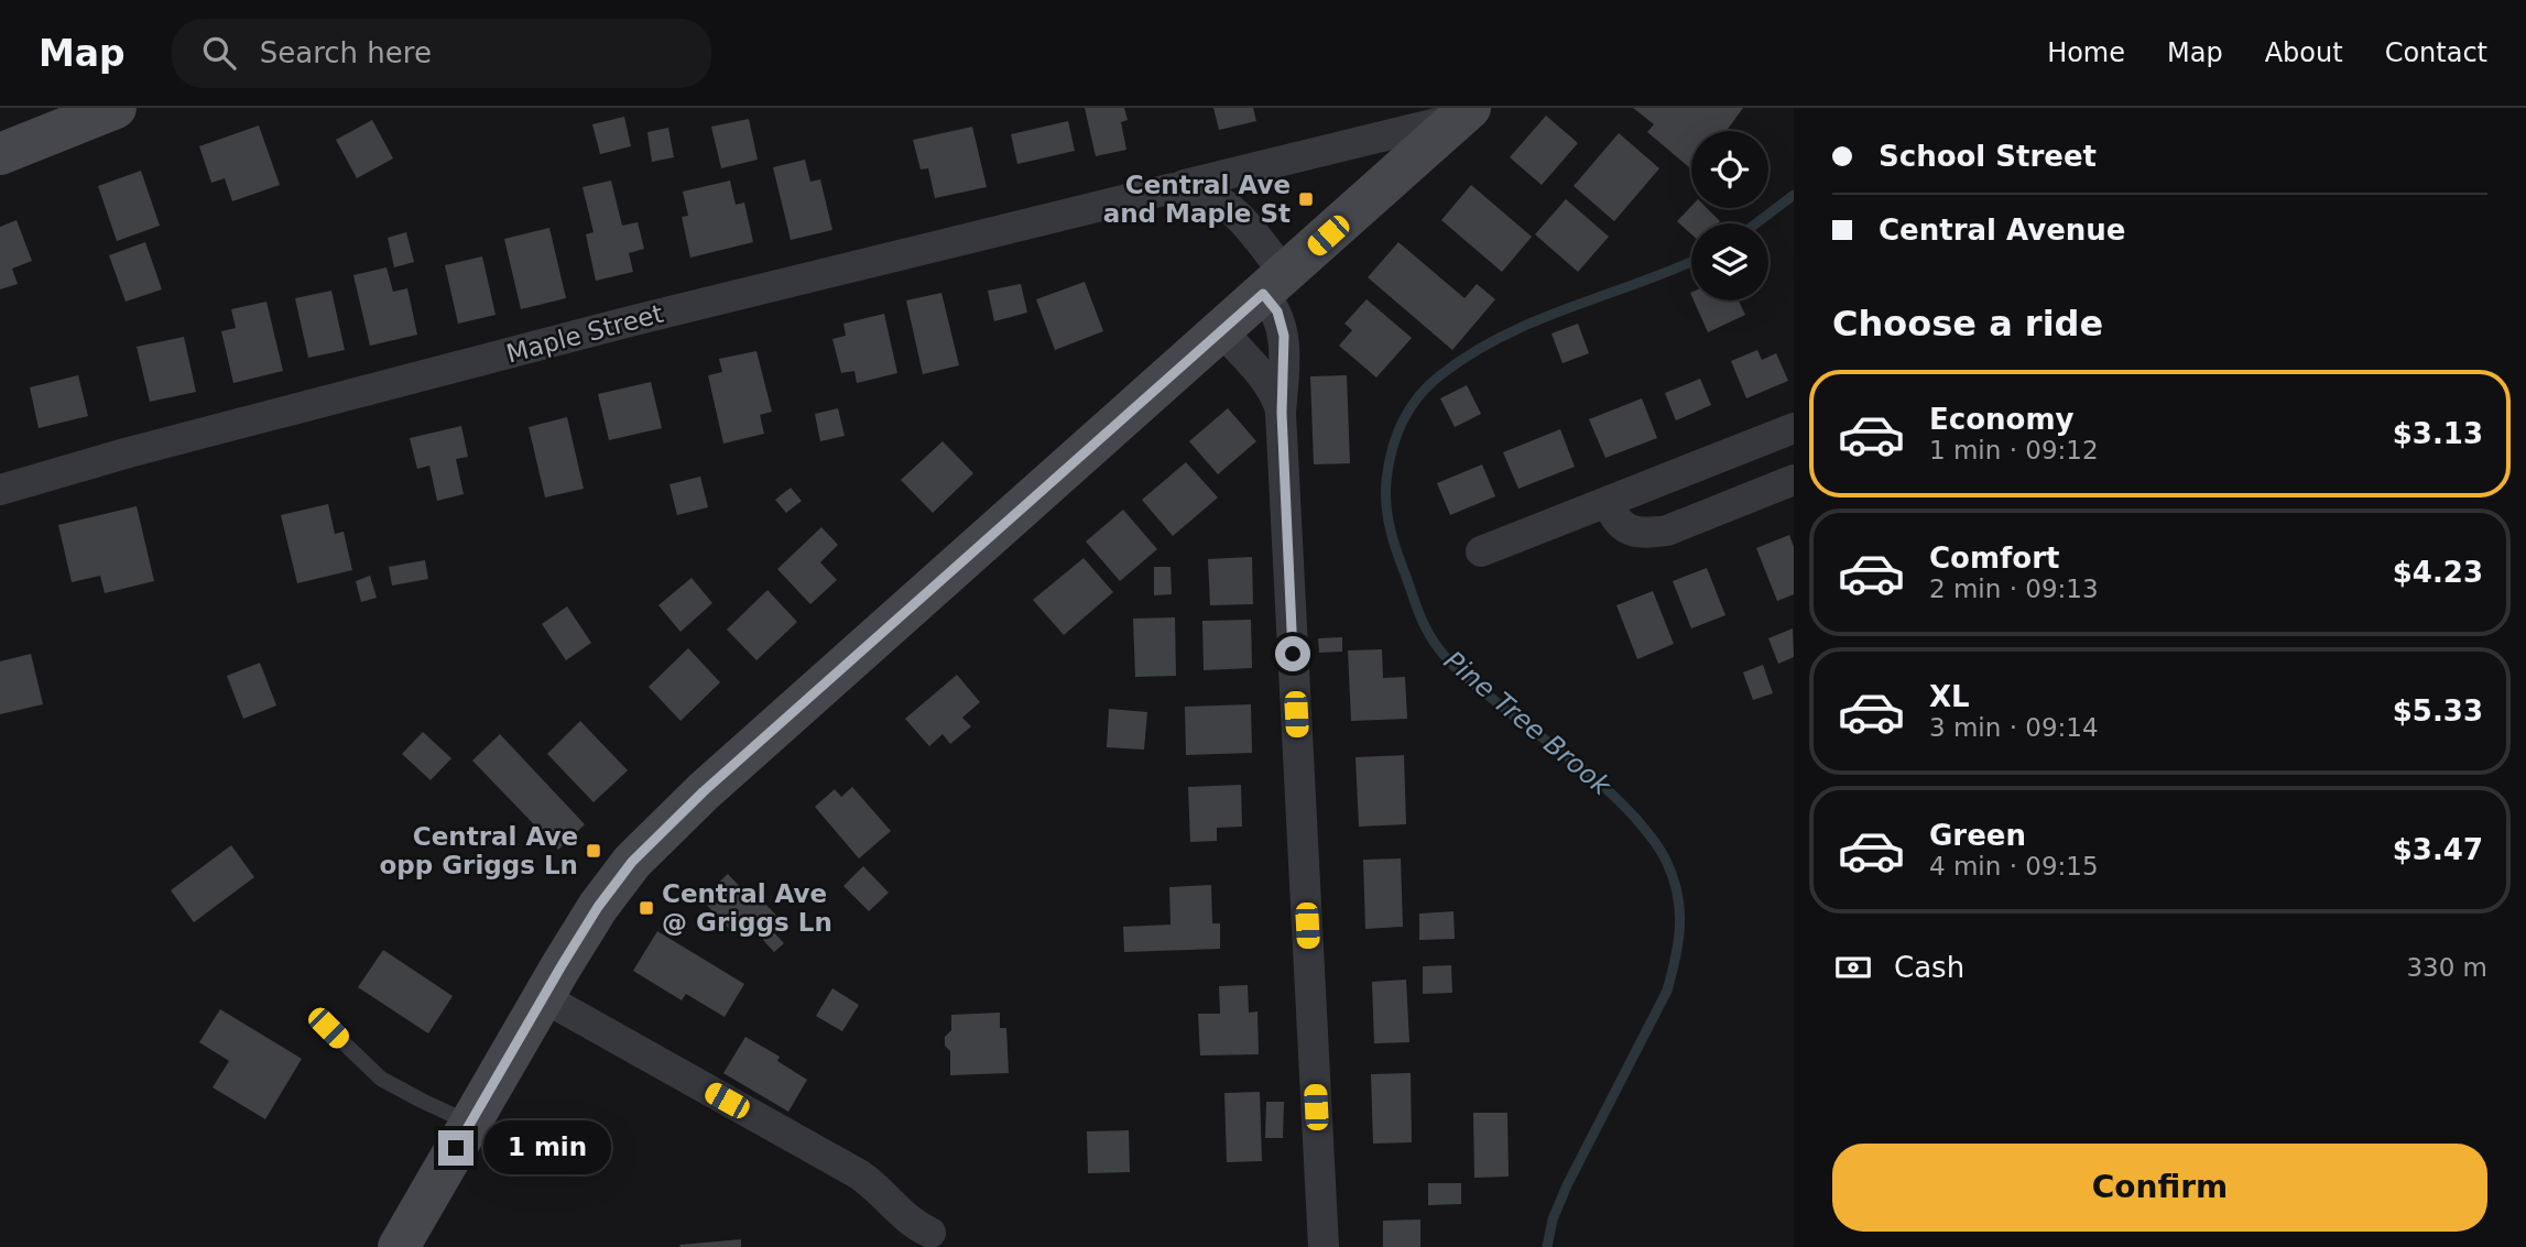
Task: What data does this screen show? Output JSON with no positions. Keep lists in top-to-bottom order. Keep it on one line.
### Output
{"streets":{"street":["Maple Street"]},"water":["Pine Tree Brook"],"places":{"transit":["Central Ave and Maple St","Central Ave opp Griggs Ln","Central Ave @ Griggs Ln"]},"page":{"header":"Map","search":"Search here","nav":["Home","Map","About","Contact"],"banner":["School Street","Central Avenue"],"heading":"Choose a ride","list":[{"name":"Economy","note":"1 min · 09:12","value":"$3.13"},{"name":"Comfort","note":"2 min · 09:13","value":"$4.23"},{"name":"XL","note":"3 min · 09:14","value":"$5.33"},{"name":"Green","note":"4 min · 09:15","value":"$3.47"}],"pay":["Cash","330 m"],"bubble":"1 min","buttons":"Confirm"}}
